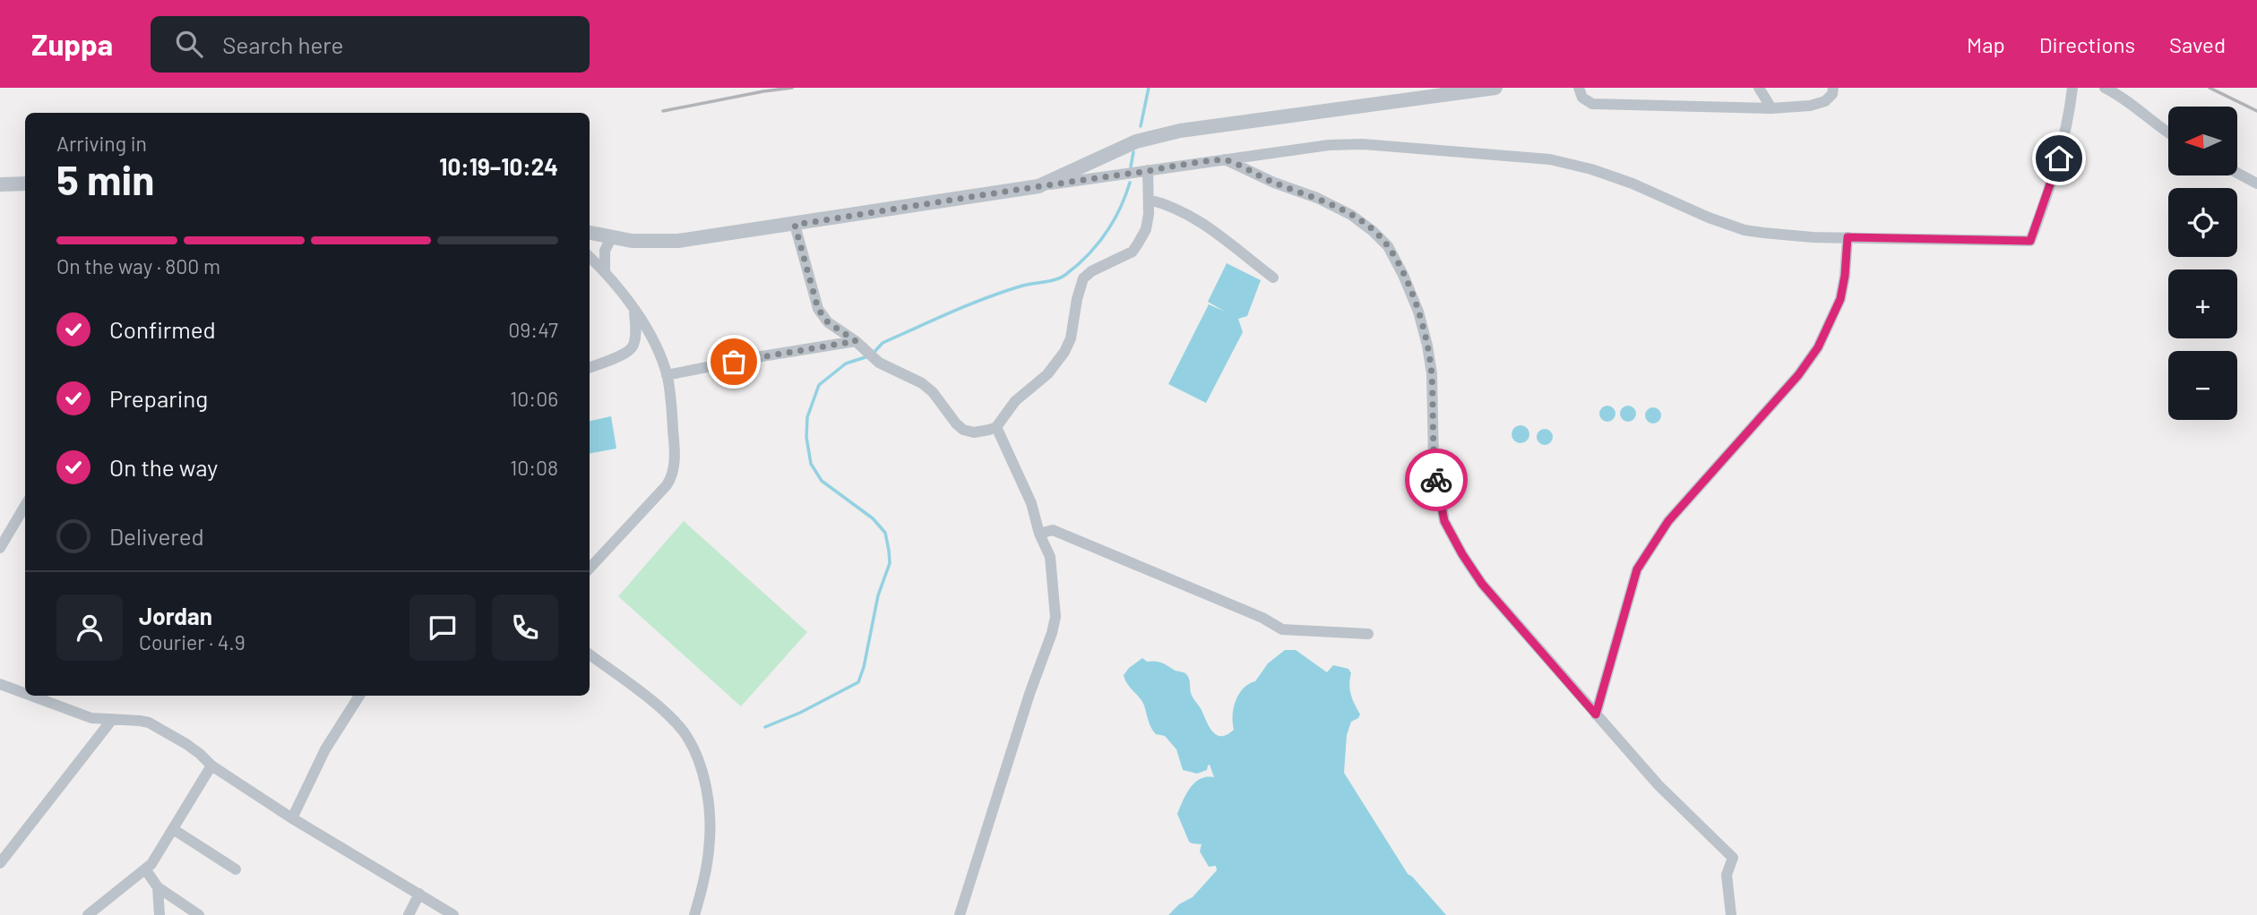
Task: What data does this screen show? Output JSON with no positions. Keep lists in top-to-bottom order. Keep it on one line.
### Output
{"north":"left","page":{"header":"Zuppa","search":"Search here","nav":["Map","Directions","Saved"],"map_buttons":["+","−"],"heading":["5 min","Arriving in","10:19–10:24"],"panel":["Jordan","Courier · 4.9"],"bar":"On the way · 800 m","list":[["Confirmed","09:47"],["Preparing","10:06"],["On the way","10:08"],"Delivered"]}}
